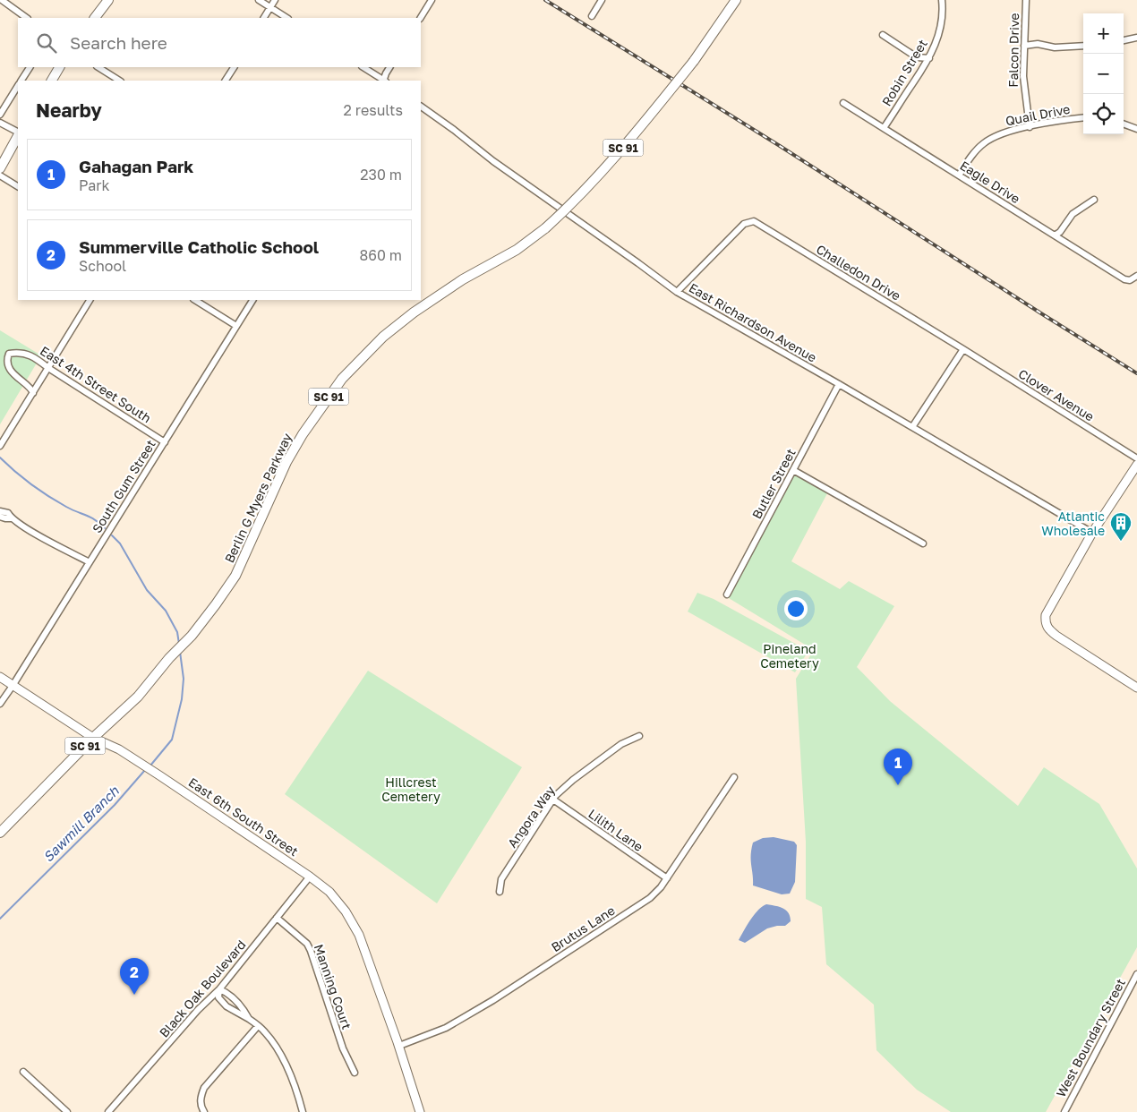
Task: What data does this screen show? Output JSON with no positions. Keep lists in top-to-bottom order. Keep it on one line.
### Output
{"streets":{"main road":["SC 91","Berlin G Myers Parkway"],"street":["Falcon Drive","Robin Street","Quail Drive","Eagle Drive","Challedon Drive","East Richardson Avenue","East 4th Street South","Clover Avenue","Butler Street","South Gum Street","East 6th South Street","Angora Way","Lilith Lane","Brutus Lane","Manning Court","Black Oak Boulevard","West Boundary Street"]},"crossings":[["Falcon Drive","Quail Drive"],["Robin Street","Eagle Drive"],["Quail Drive","Eagle Drive"],["Challedon Drive","East Richardson Avenue"],["Challedon Drive","Clover Avenue"],["East Richardson Avenue","Butler Street"],["East 4th Street South","South Gum Street"],["South Gum Street","East 6th South Street"],["Berlin G Myers Parkway","East 6th South Street"],["East 6th South Street","Brutus Lane"],["East 6th South Street","Black Oak Boulevard"],["Angora Way","Lilith Lane"],["Lilith Lane","Brutus Lane"],["Manning Court","Black Oak Boulevard"]],"water":["Sawmill Branch"],"parks":["Pineland Cemetery","Hillcrest Cemetery"],"places":{"building":["Atlantic Wholesale"]},"page":{"map_buttons":["+","−"],"search":"Search here","heading":["Nearby","2 results"],"list":[{"mark":"1","name":"Gahagan Park","note":"Park","value":"230 m"},{"mark":"2","name":"Summerville Catholic School","note":"School","value":"860 m"}],"pins":["1","2"]}}
